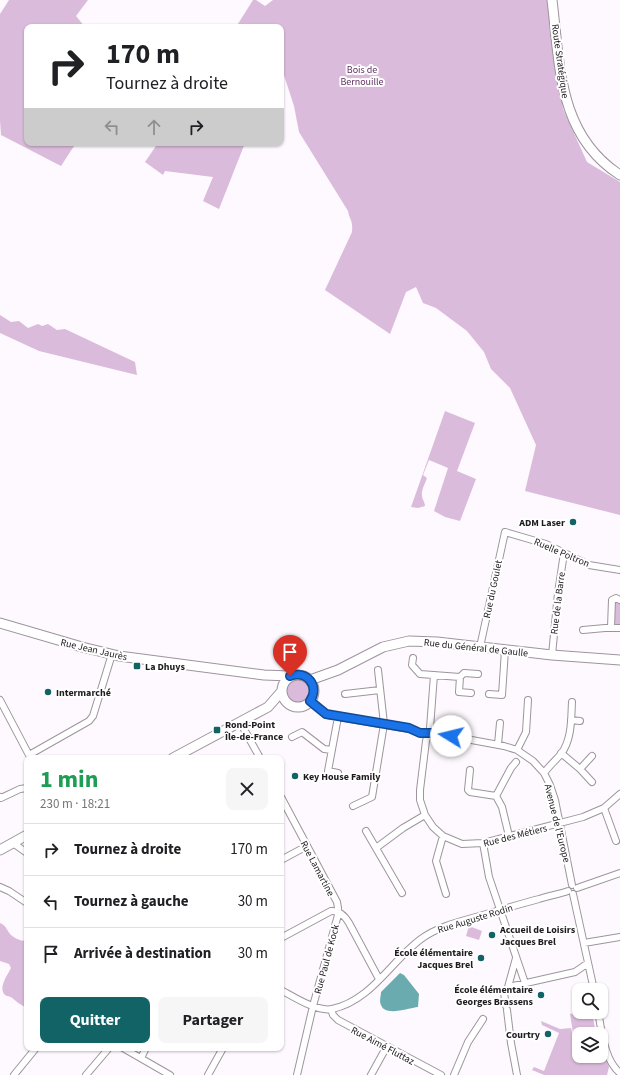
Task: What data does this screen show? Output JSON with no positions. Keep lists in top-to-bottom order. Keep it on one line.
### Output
{"streets":{"street":["Route Stratégique","Ruelle Poltron","Rue du Goulet","Rue de la Barre","Rue du Général de Gaulle","Rue Jean Jaurès","Avenue de l'Europe","Rue des Métiers","Rue Lamartine","Rue Auguste Rodin","Rue Paul de Kock","Rue Aimé Fluttaz"]},"crossings":[["Ruelle Poltron","Rue du Goulet"],["Ruelle Poltron","Rue de la Barre"],["Rue du Goulet","Rue du Général de Gaulle"],["Rue de la Barre","Rue du Général de Gaulle"],["Rue du Général de Gaulle","Avenue de l'Europe"],["Avenue de l'Europe","Rue des Métiers"],["Rue Lamartine","Rue Auguste Rodin"],["Rue Lamartine","Rue Paul de Kock"],["Rue Auguste Rodin","Rue Aimé Fluttaz"]],"parks":["Bois de Bernouille"],"places":{"other":["ADM Laser","Intermarché","Key House Family","Accueil de Loisirs Jacques Brel","École élémentaire Jacques Brel","École élémentaire Georges Brassens","Courtry"],"transit":["La Dhuys","Rond-Point Île-de-France"]},"page":{"turn":["170 m","Tournez à droite"],"heading":["1 min","230 m · 18:21"],"list":[{"name":"Tournez à droite","value":"170 m"},{"name":"Tournez à gauche","value":"30 m"},{"name":"Arrivée à destination","value":"30 m"}],"buttons":["Quitter","Partager"]}}
